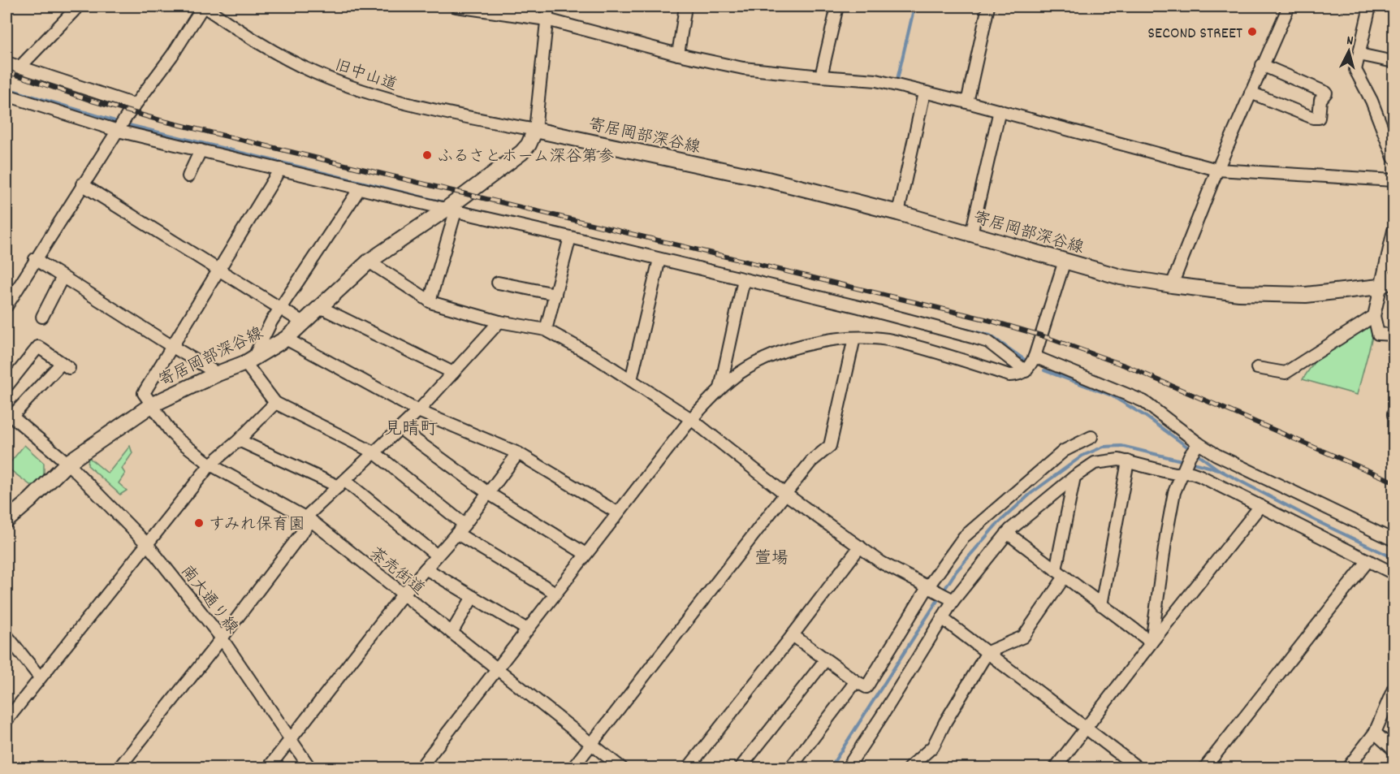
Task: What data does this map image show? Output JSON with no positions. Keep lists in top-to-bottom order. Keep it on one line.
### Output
{"streets":{"main road":["寄居岡部深谷線"],"street":["旧中山道","茶売街道","南大通り線"]},"crossings":[["旧中山道","寄居岡部深谷線"],["寄居岡部深谷線","茶売街道"],["寄居岡部深谷線","南大通り線"]],"districts":["見晴町","萱場"],"places":["SECOND STREET","ふるさとホーム深谷第参","すみれ保育園"],"north":"top"}
